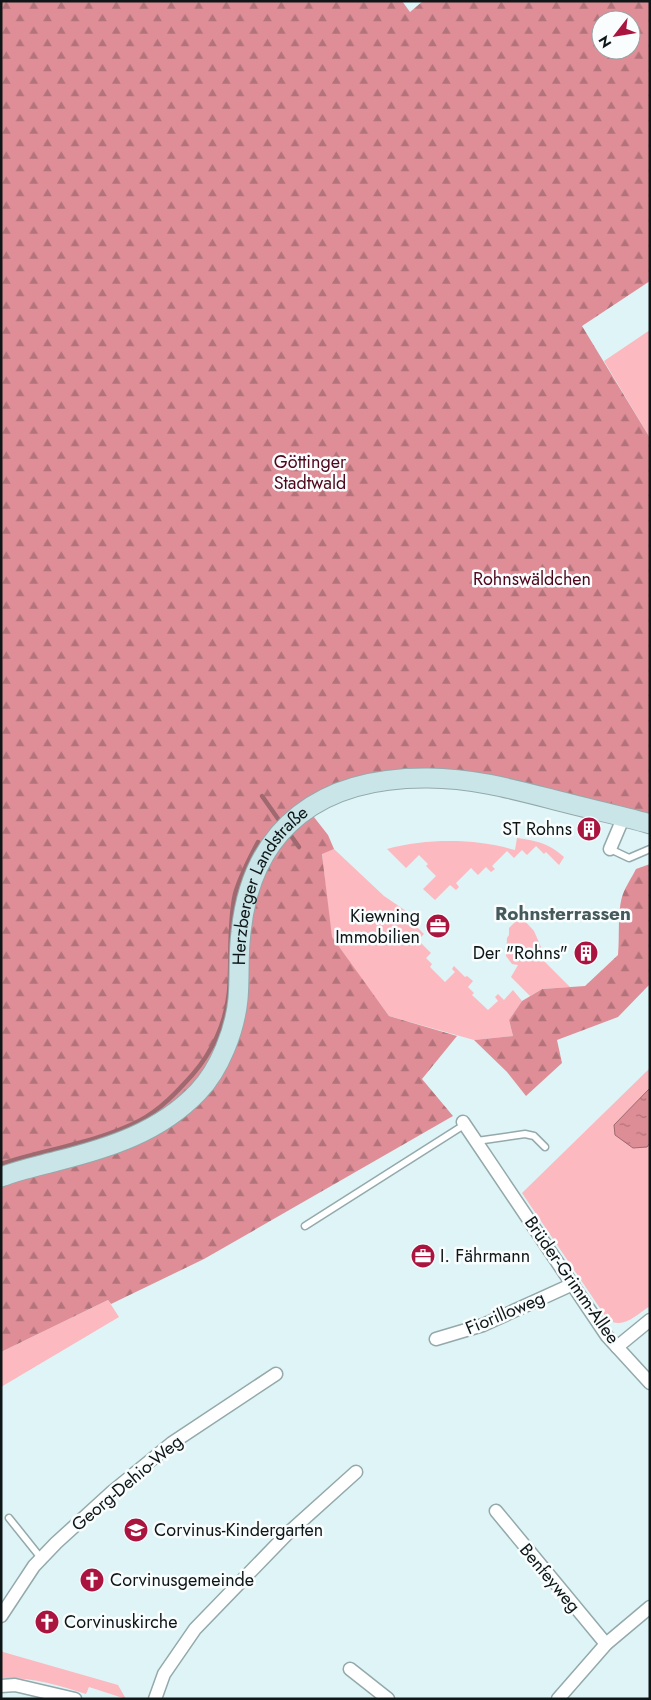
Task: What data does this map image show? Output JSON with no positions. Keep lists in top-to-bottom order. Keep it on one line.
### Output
{"streets":{"street":["Herzberger Landstraße","Brüder-Grimm-Allee","Fiorilloweg","Georg-Dehio-Weg","Benfeyweg"]},"crossings":[["Brüder-Grimm-Allee","Fiorilloweg"]],"districts":["Rohnsterrassen"],"parks":["Göttinger Stadtwald","Rohnswäldchen"],"places":{"building":["ST Rohns","Der \"Rohns\""],"office":["Kiewning Immobilien","I. Fährmann"],"school or university":["Corvinus-Kindergarten"],"church":["Corvinusgemeinde","Corvinuskirche"]},"north":"bottom left"}
